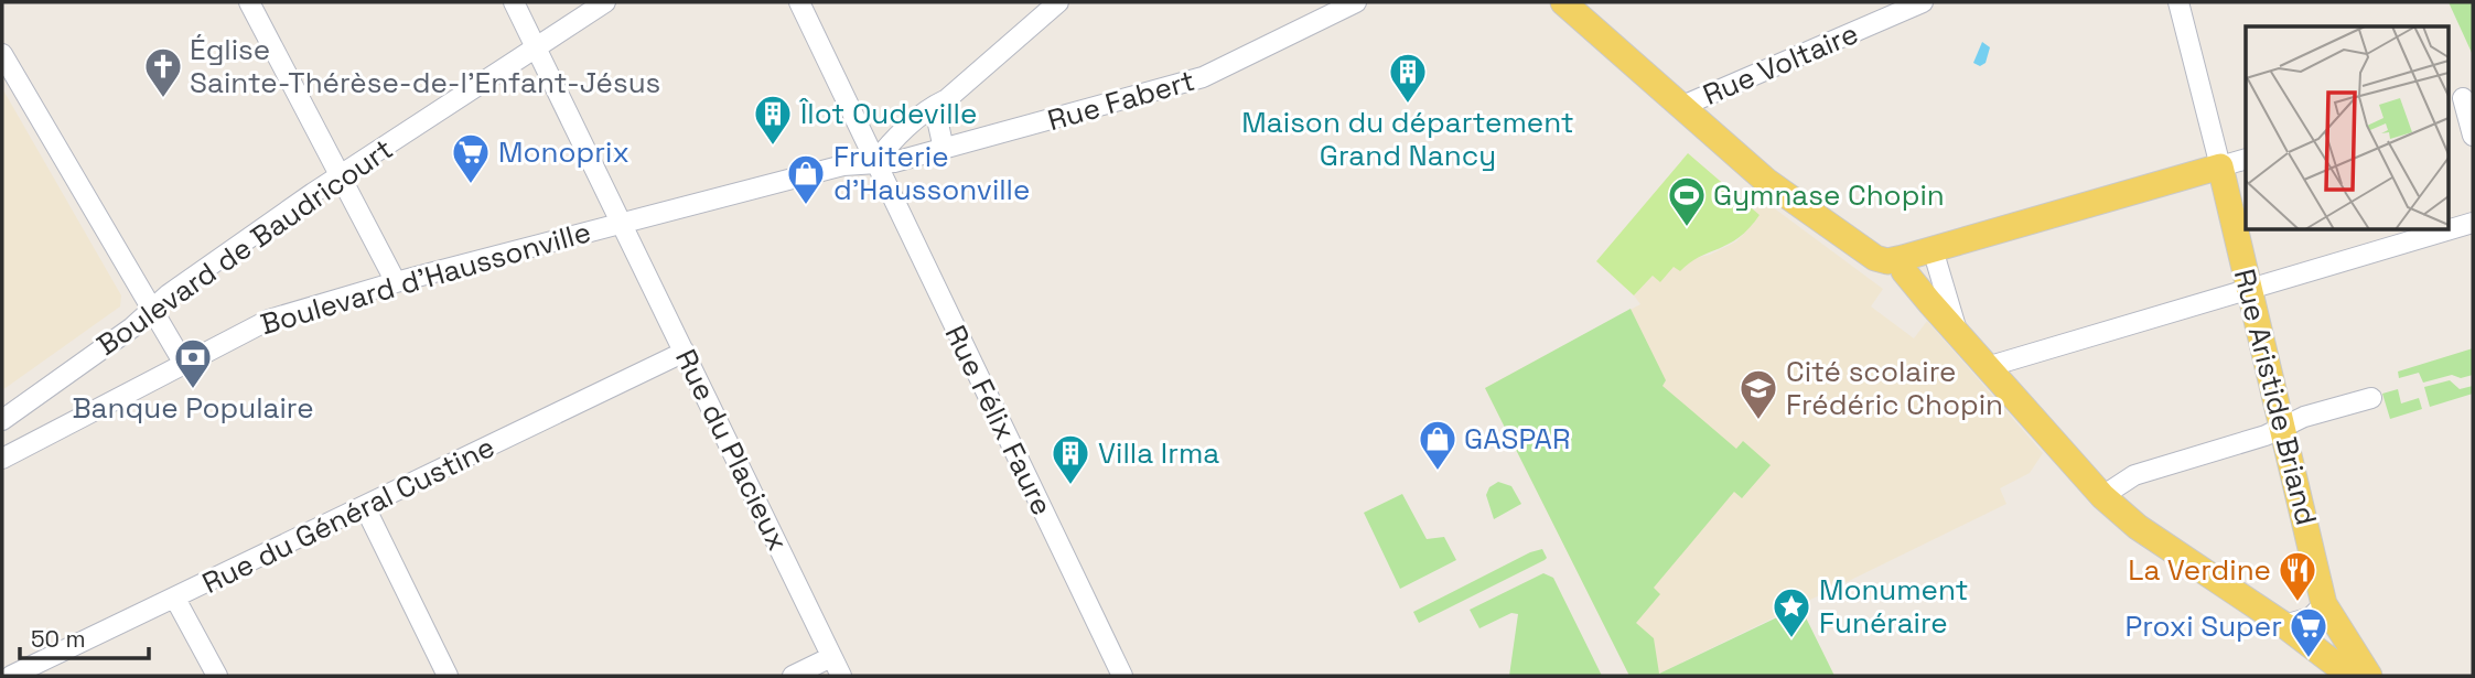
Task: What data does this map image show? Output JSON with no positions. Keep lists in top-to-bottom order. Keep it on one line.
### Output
{"streets":{"main road":["Rue Aristide Briand"],"street":["Rue Voltaire","Rue Fabert","Boulevard de Baudricourt","Boulevard d'Haussonville","Rue Félix Faure","Rue du Placieux","Rue du Général Custine"]},"crossings":[["Rue Fabert","Boulevard d'Haussonville"],["Rue Fabert","Rue Félix Faure"],["Boulevard de Baudricourt","Rue du Placieux"],["Boulevard d'Haussonville","Rue Félix Faure"],["Boulevard d'Haussonville","Rue du Placieux"],["Rue du Placieux","Rue du Général Custine"]],"places":{"church":["Église Sainte-Thérèse-de-l'Enfant-Jésus"],"building":["Maison du département Grand Nancy","Îlot Oudeville","Villa Irma"],"supermarket":["Monoprix","Proxi Super"],"shop":["Fruiterie d'Haussonville","GASPAR"],"sports":["Gymnase Chopin"],"bank":["Banque Populaire"],"school or university":["Cité scolaire Frédéric Chopin"],"restaurant":["La Verdine"],"place":["Monument Funéraire"]},"scale_bar":"50 m"}
